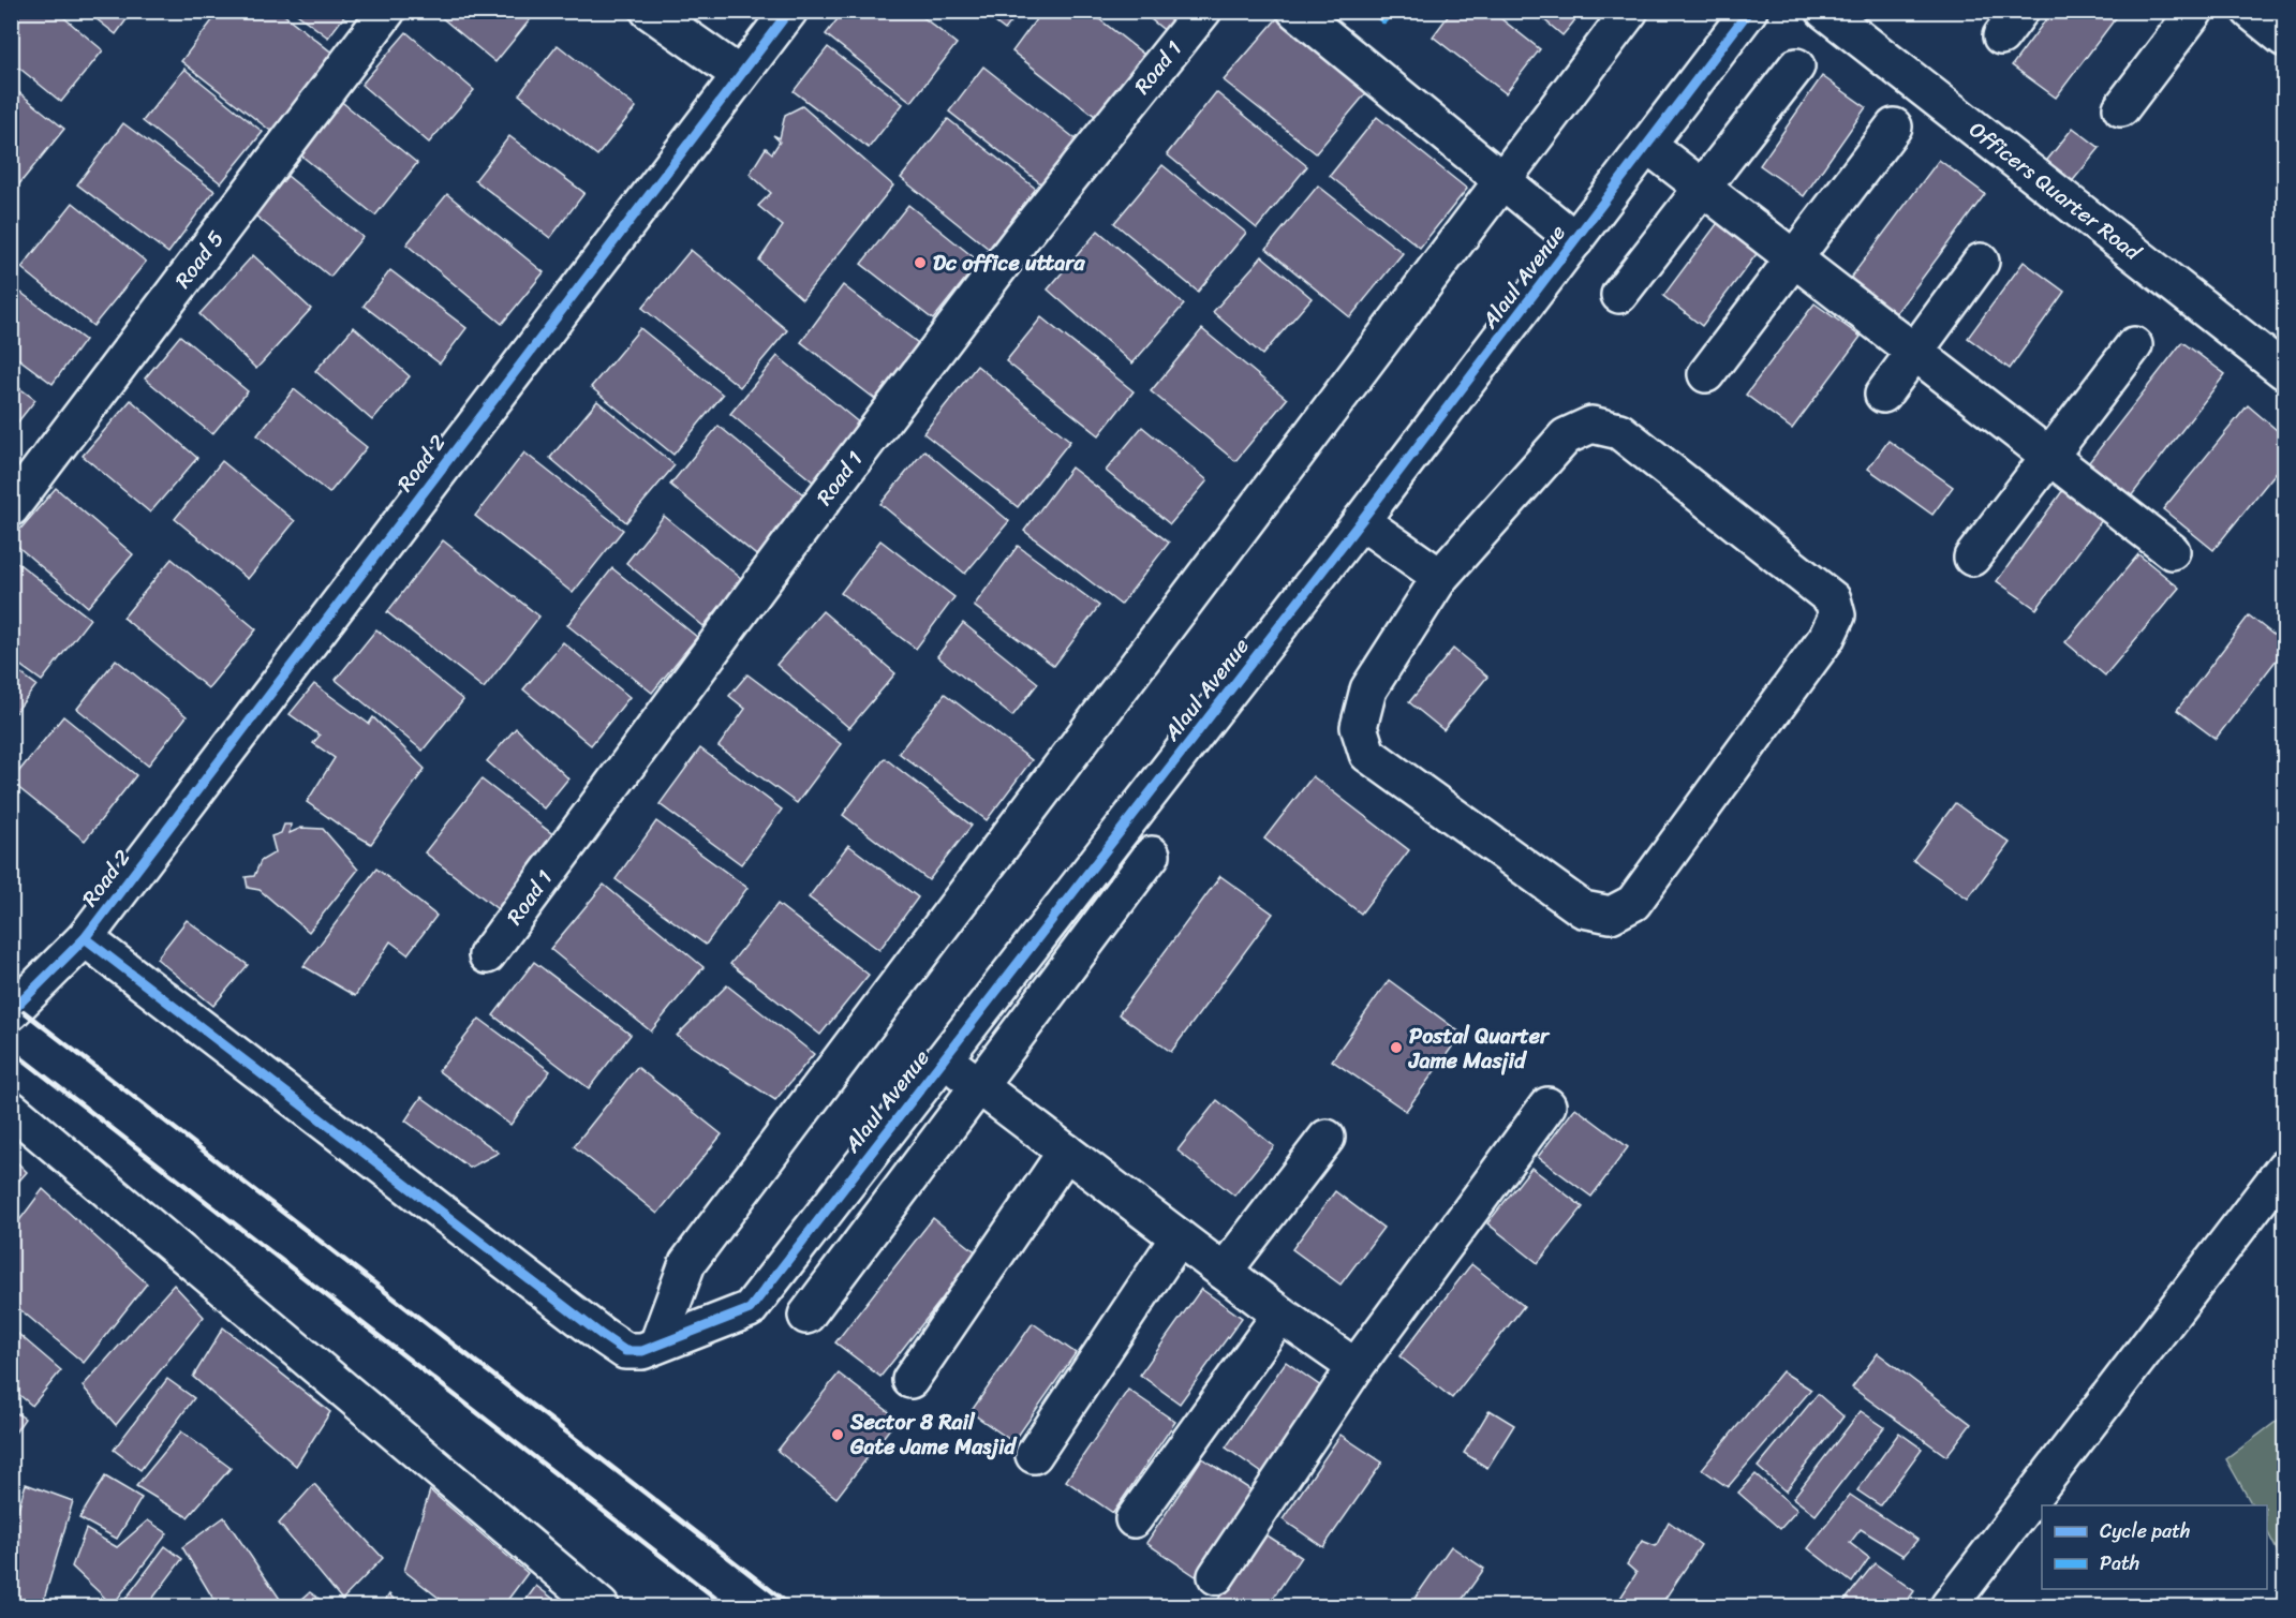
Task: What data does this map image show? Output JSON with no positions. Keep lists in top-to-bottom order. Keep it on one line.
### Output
{"streets":{"street":["Road 1","Officers Quarter Road","Road 5","Alaul Avenue","Road 2"]},"crossings":[["Alaul Avenue","Road 2"]],"places":["Dc office uttara","Postal Quarter Jame Masjid","Sector 8 Rail Gate Jame Masjid"],"legend":["Cycle path","Path"]}
